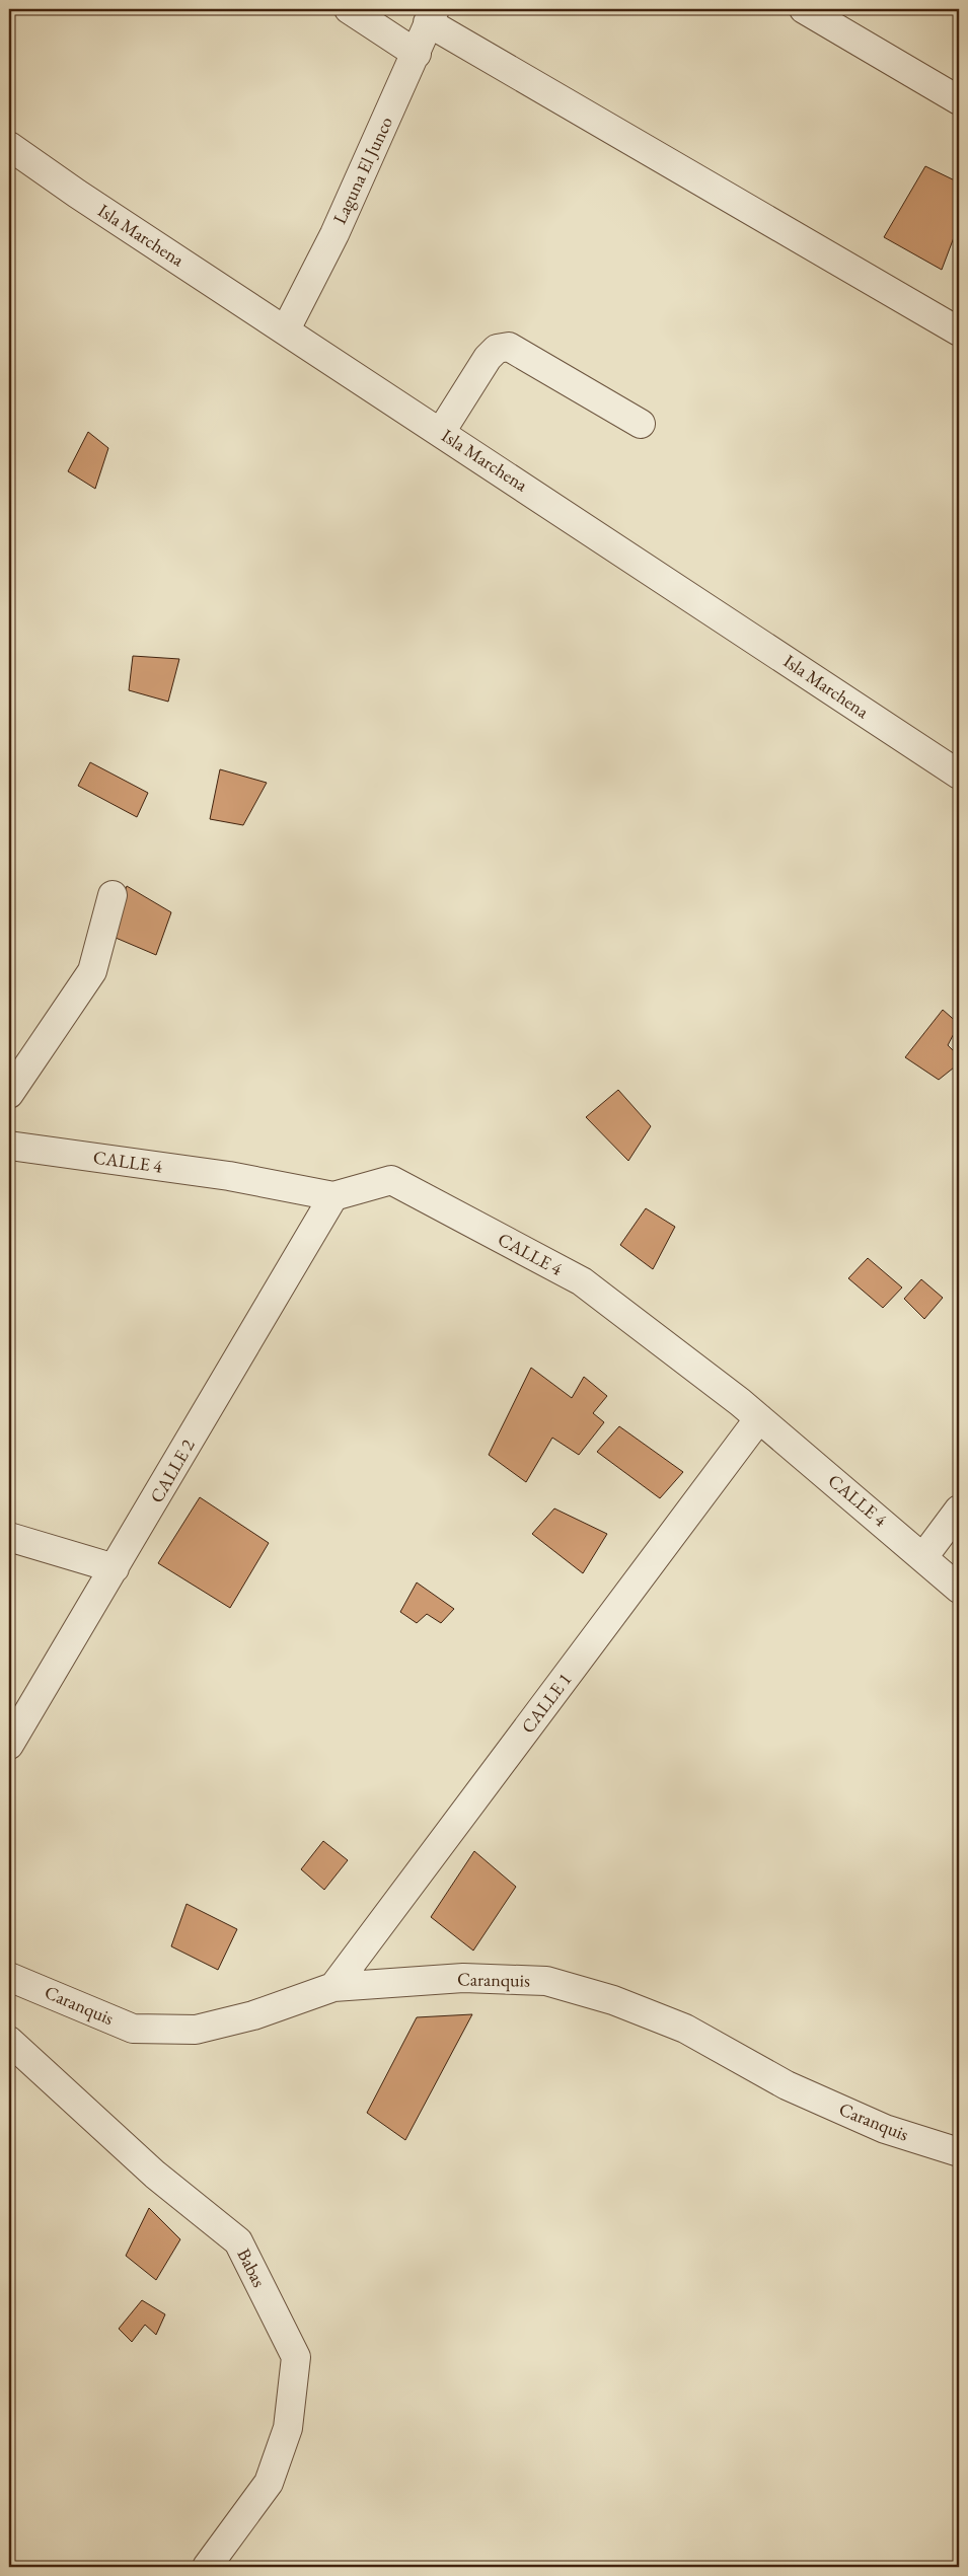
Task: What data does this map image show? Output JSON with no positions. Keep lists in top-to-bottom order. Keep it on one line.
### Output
{"streets":{"street":["Laguna El Junco","Isla Marchena","CALLE 4","CALLE 2","CALLE 1","Caranquis","Babas"]},"crossings":[["Laguna El Junco","Isla Marchena"],["CALLE 4","CALLE 2"],["CALLE 4","CALLE 1"],["CALLE 1","Caranquis"]]}
